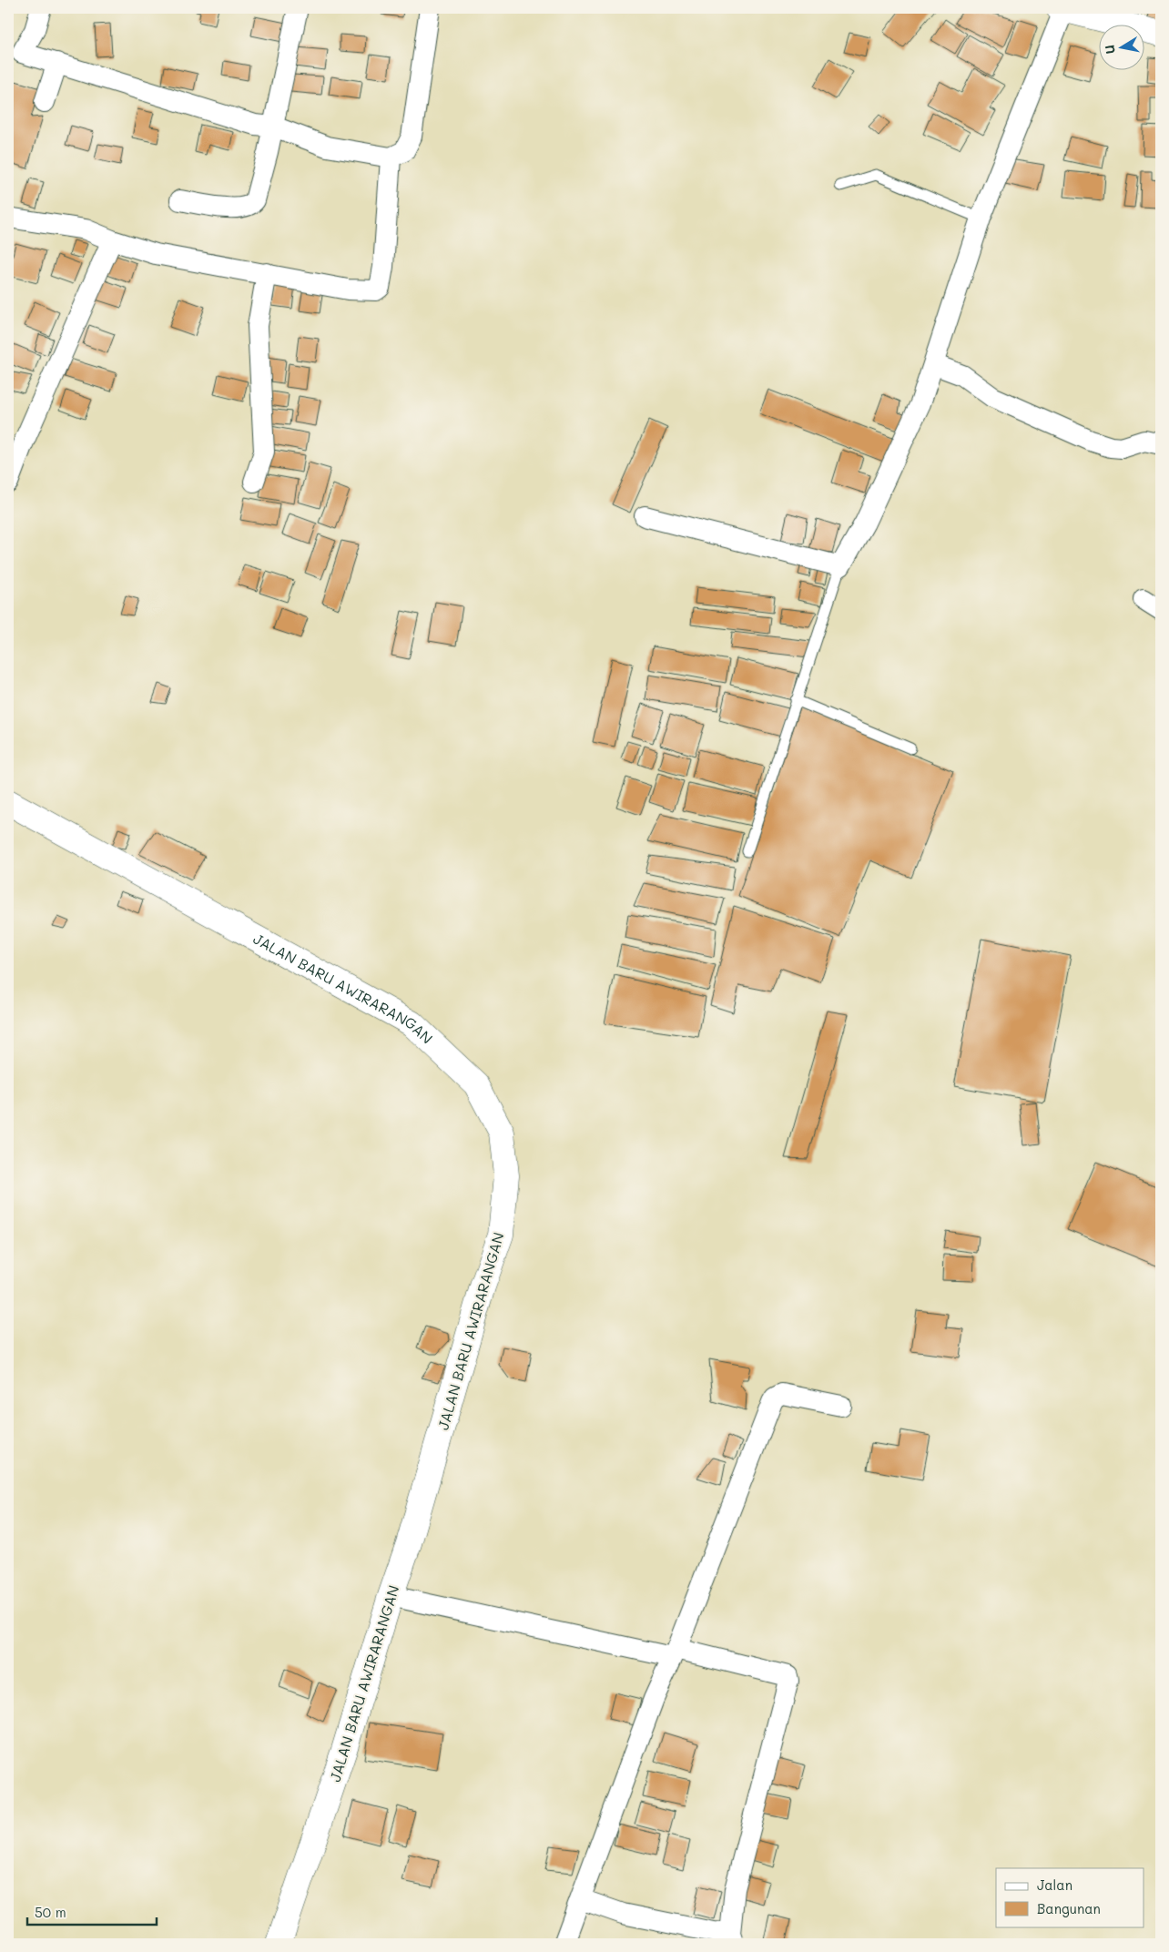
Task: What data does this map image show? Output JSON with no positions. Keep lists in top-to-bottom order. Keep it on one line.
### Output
{"streets":{"street":["JALAN BARU AWIRARANGAN"]},"legend":["Jalan","Bangunan"],"scale_bar":"50 m","north":"left"}
